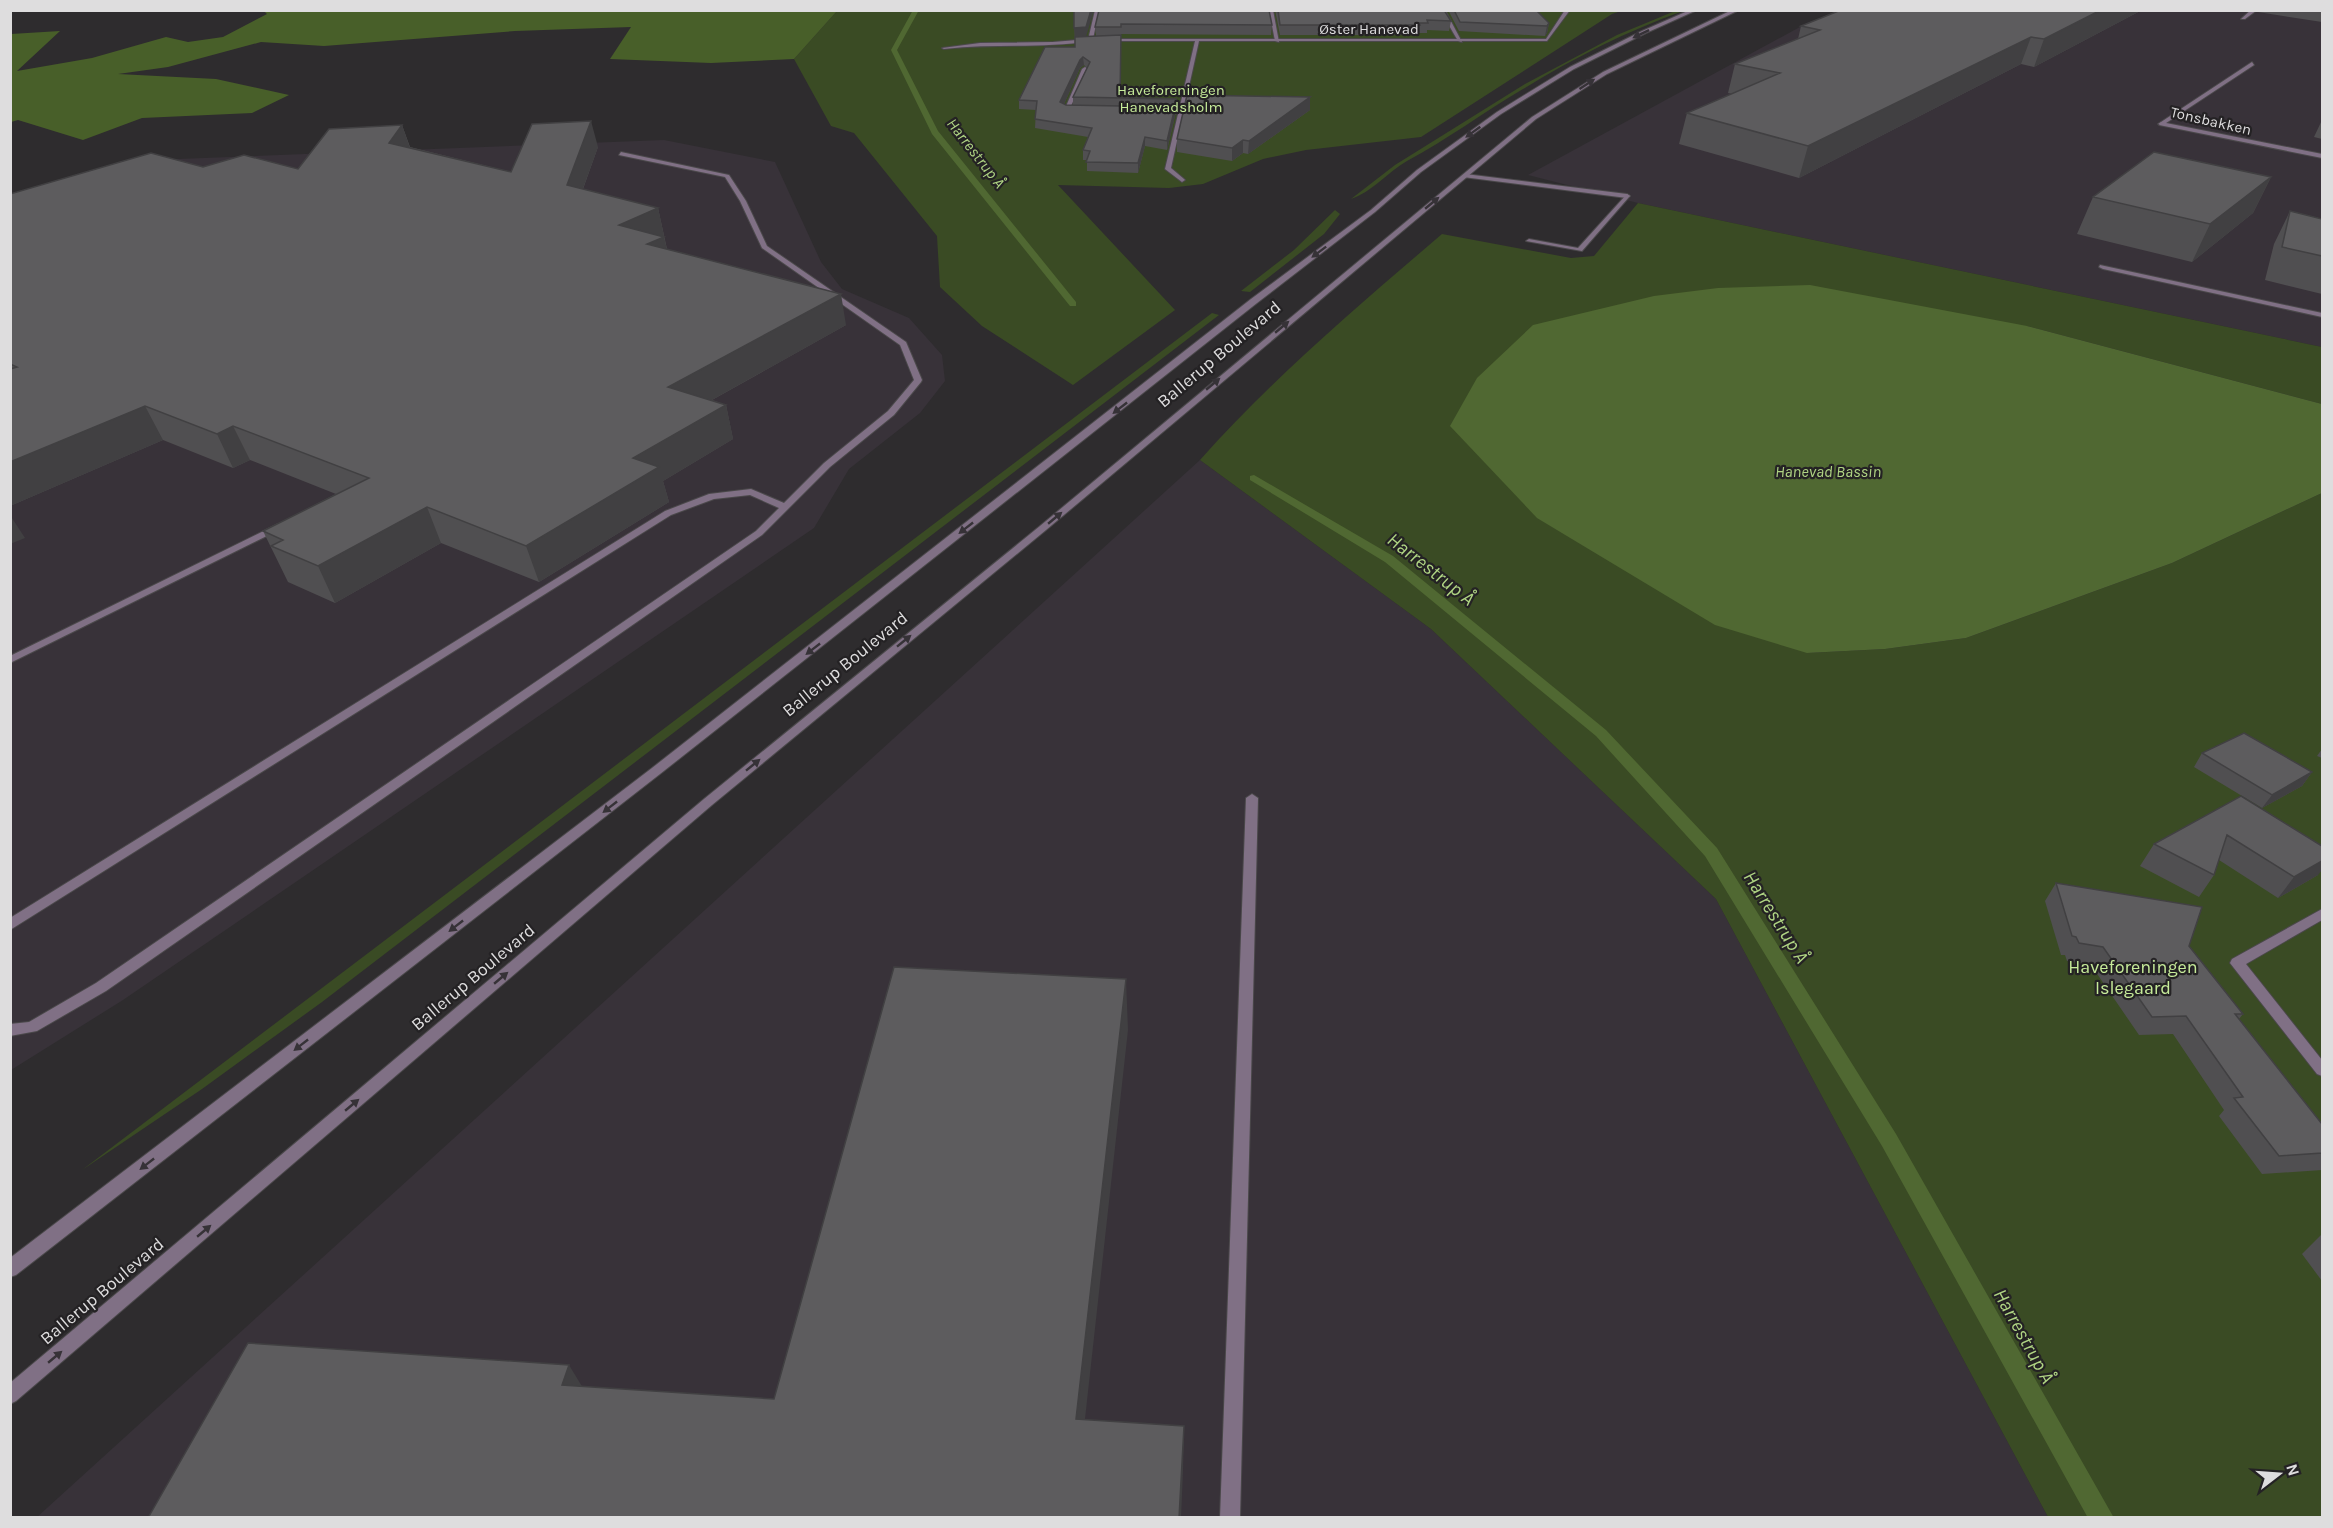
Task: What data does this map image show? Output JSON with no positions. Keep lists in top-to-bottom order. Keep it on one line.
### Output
{"streets":{"street":["Øster Hanevad","Tonsbakken","Ballerup Boulevard"]},"water":["Harrestrup Å","Hanevad Bassin"],"parks":["Haveforeningen Hanevadsholm","Haveforeningen Islegaard"],"north":"right"}
